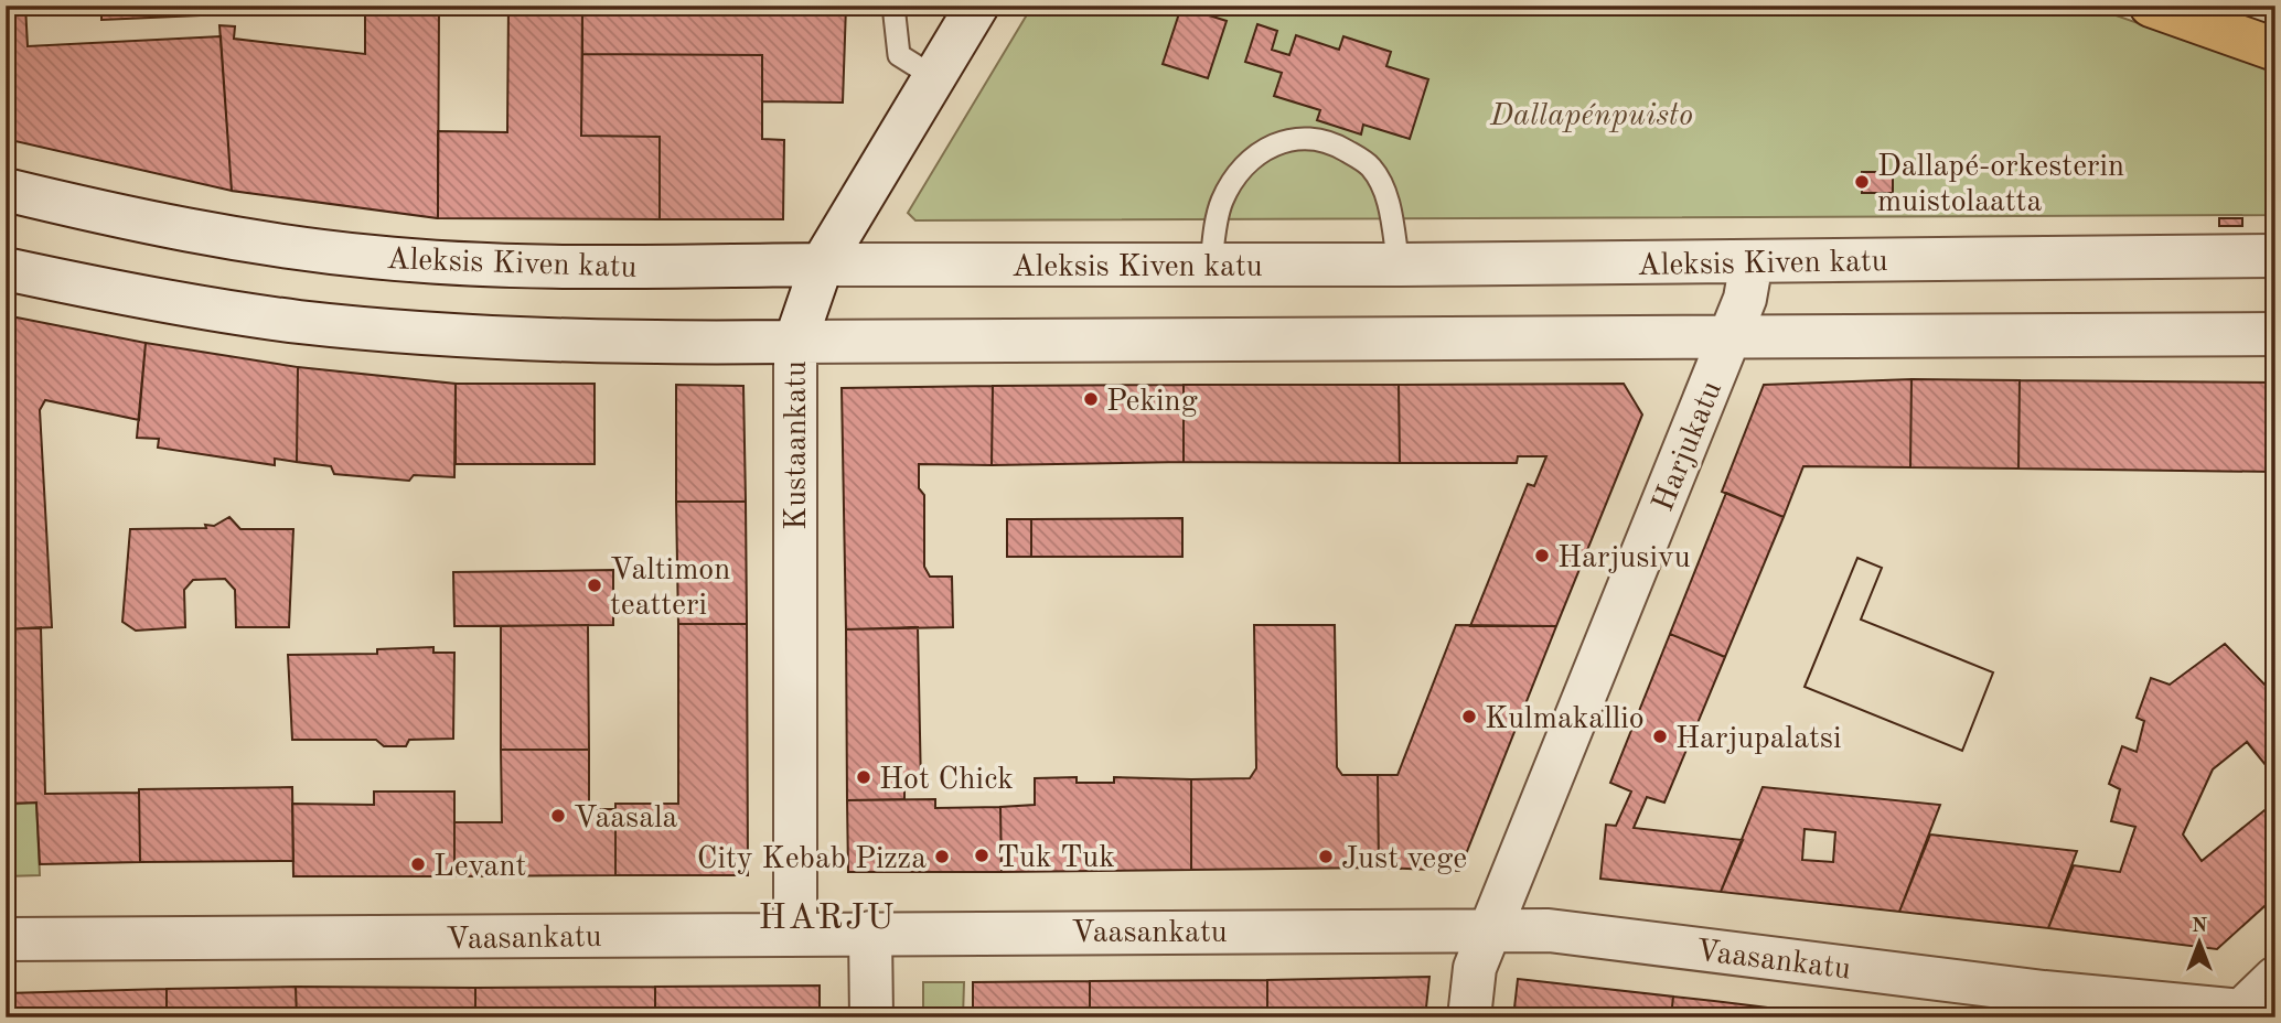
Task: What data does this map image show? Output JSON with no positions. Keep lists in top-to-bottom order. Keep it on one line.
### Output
{"streets":{"street":["Aleksis Kiven katu","Kustaankatu","Harjukatu","Vaasankatu"]},"crossings":[["Aleksis Kiven katu","Kustaankatu"],["Aleksis Kiven katu","Harjukatu"],["Kustaankatu","Vaasankatu"],["Harjukatu","Vaasankatu"]],"districts":["HARJU"],"parks":["Dallapénpuisto"],"places":["Dallapé-orkesterin muistolaatta","Peking","Harjusivu","Valtimon teatteri","Kulmakallio","Harjupalatsi","Hot Chick","Vaasala","Tuk Tuk","City Kebab Pizza","Just vege","Levant"],"north":"top"}
